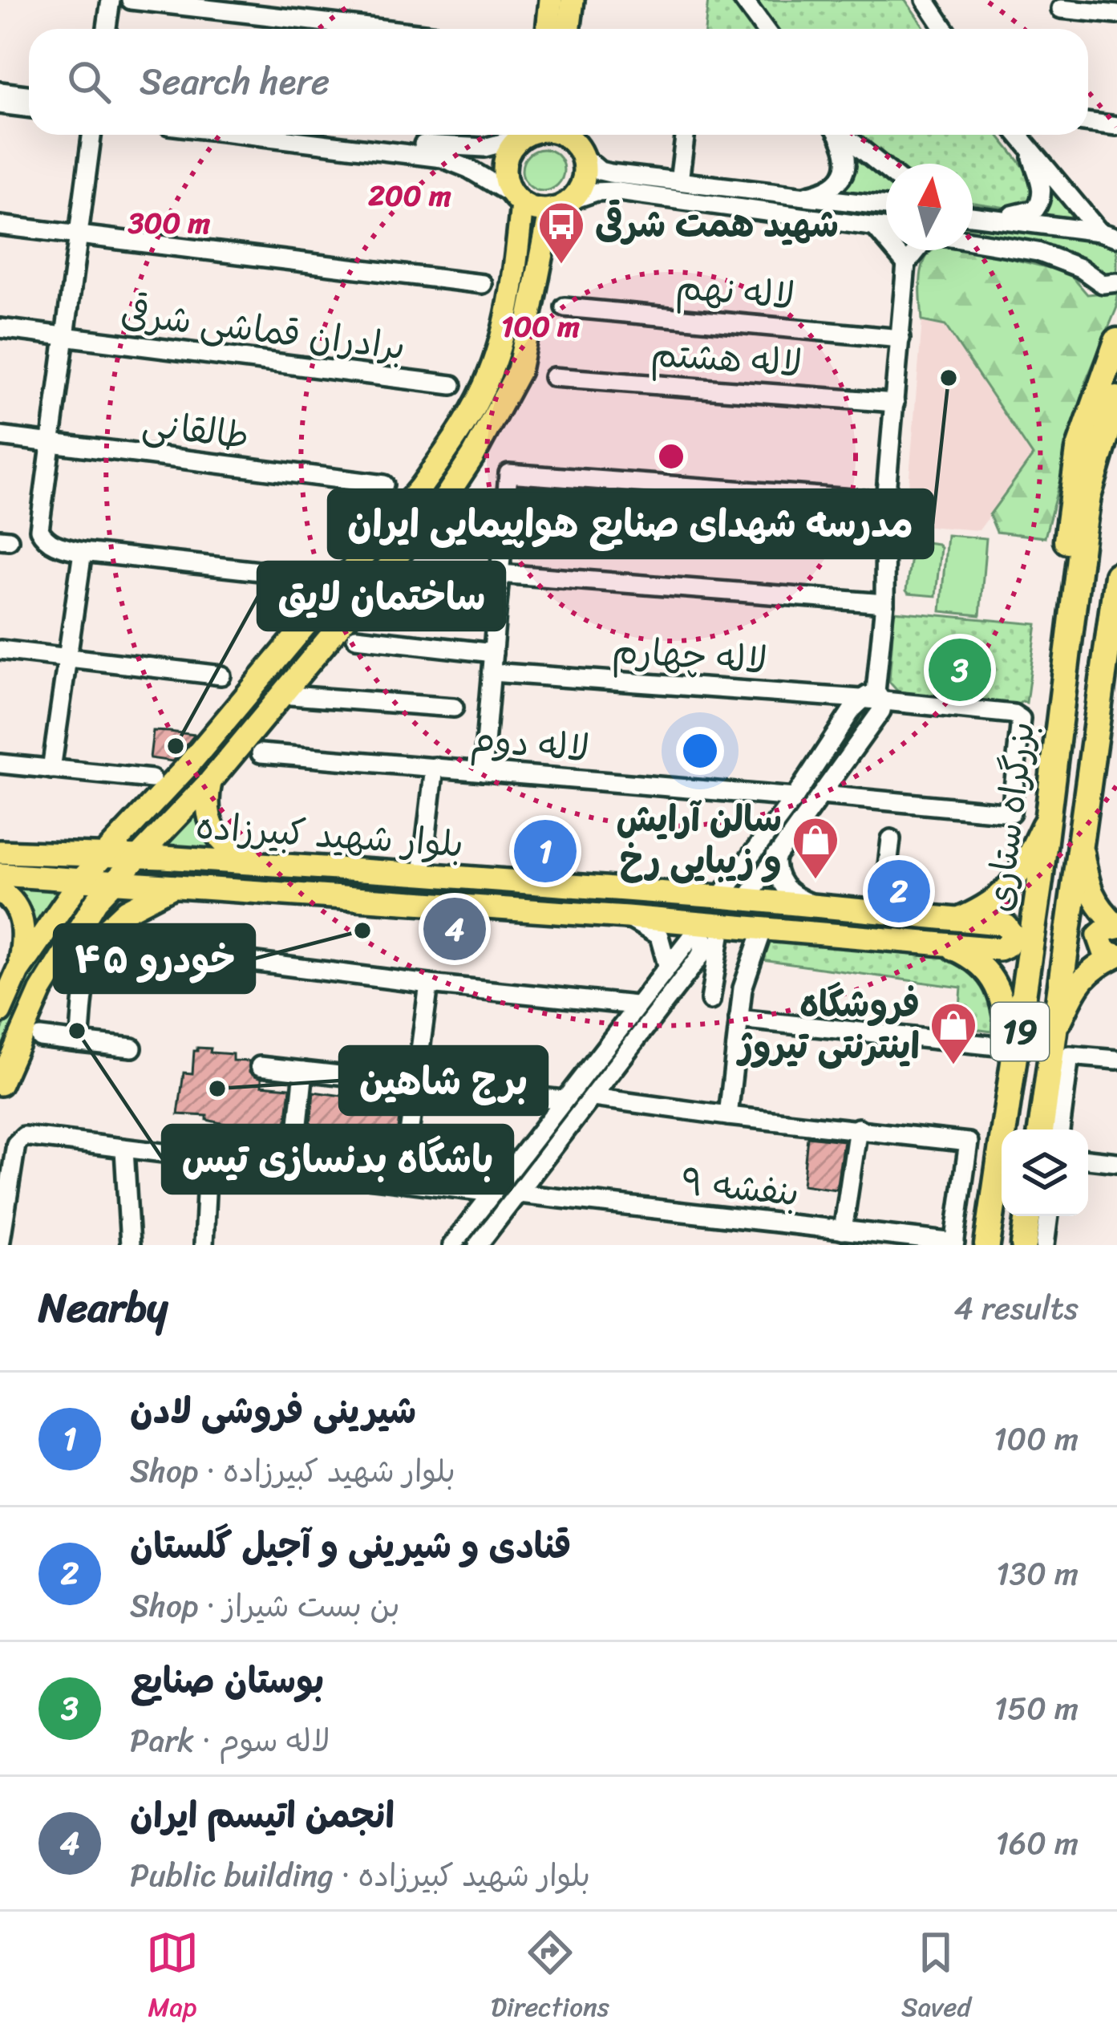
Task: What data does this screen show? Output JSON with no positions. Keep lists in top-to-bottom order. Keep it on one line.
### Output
{"streets":{"highway":["بزرگراه ستاری","19"],"main road":["بلوار شهید کبیرزاده"],"street":["لاله نهم","برادران قماشی شرقی","لاله هشتم","طالقانی","لاله چهارم","لاله دوم","بنفشه ۹"]},"places":{"bus stop":["شهید همت شرقی"],"other":["مدرسه شهدای صنایع هواپیمایی ایران","ساختمان لایق","خودرو ۴۵","باشگاه بدنسازی تیس","برج شاهین"],"shop":["سالن آرایش و زیبایی رخ","فروشگاه اینترنتی تیروژ"]},"north":"top","page":{"search":"Search here","pins":["3","1","2","4"],"heading":["Nearby","4 results"],"list":[{"mark":"1","name":"شیرینی فروشی لادن","note":"Shop · بلوار شهید کبیرزاده","value":"100 m"},{"mark":"2","name":"قنادی و شیرینی و آجیل گلستان","note":"Shop · بن بست شیراز","value":"130 m"},{"mark":"3","name":"بوستان صنایع","note":"Park · لاله سوم","value":"150 m"},{"mark":"4","name":"انجمن اتیسم ایران","note":"Public building · بلوار شهید کبیرزاده","value":"160 m"}],"nav":["Map","Directions","Saved"]},"rings":["200 m","300 m","100 m"]}
